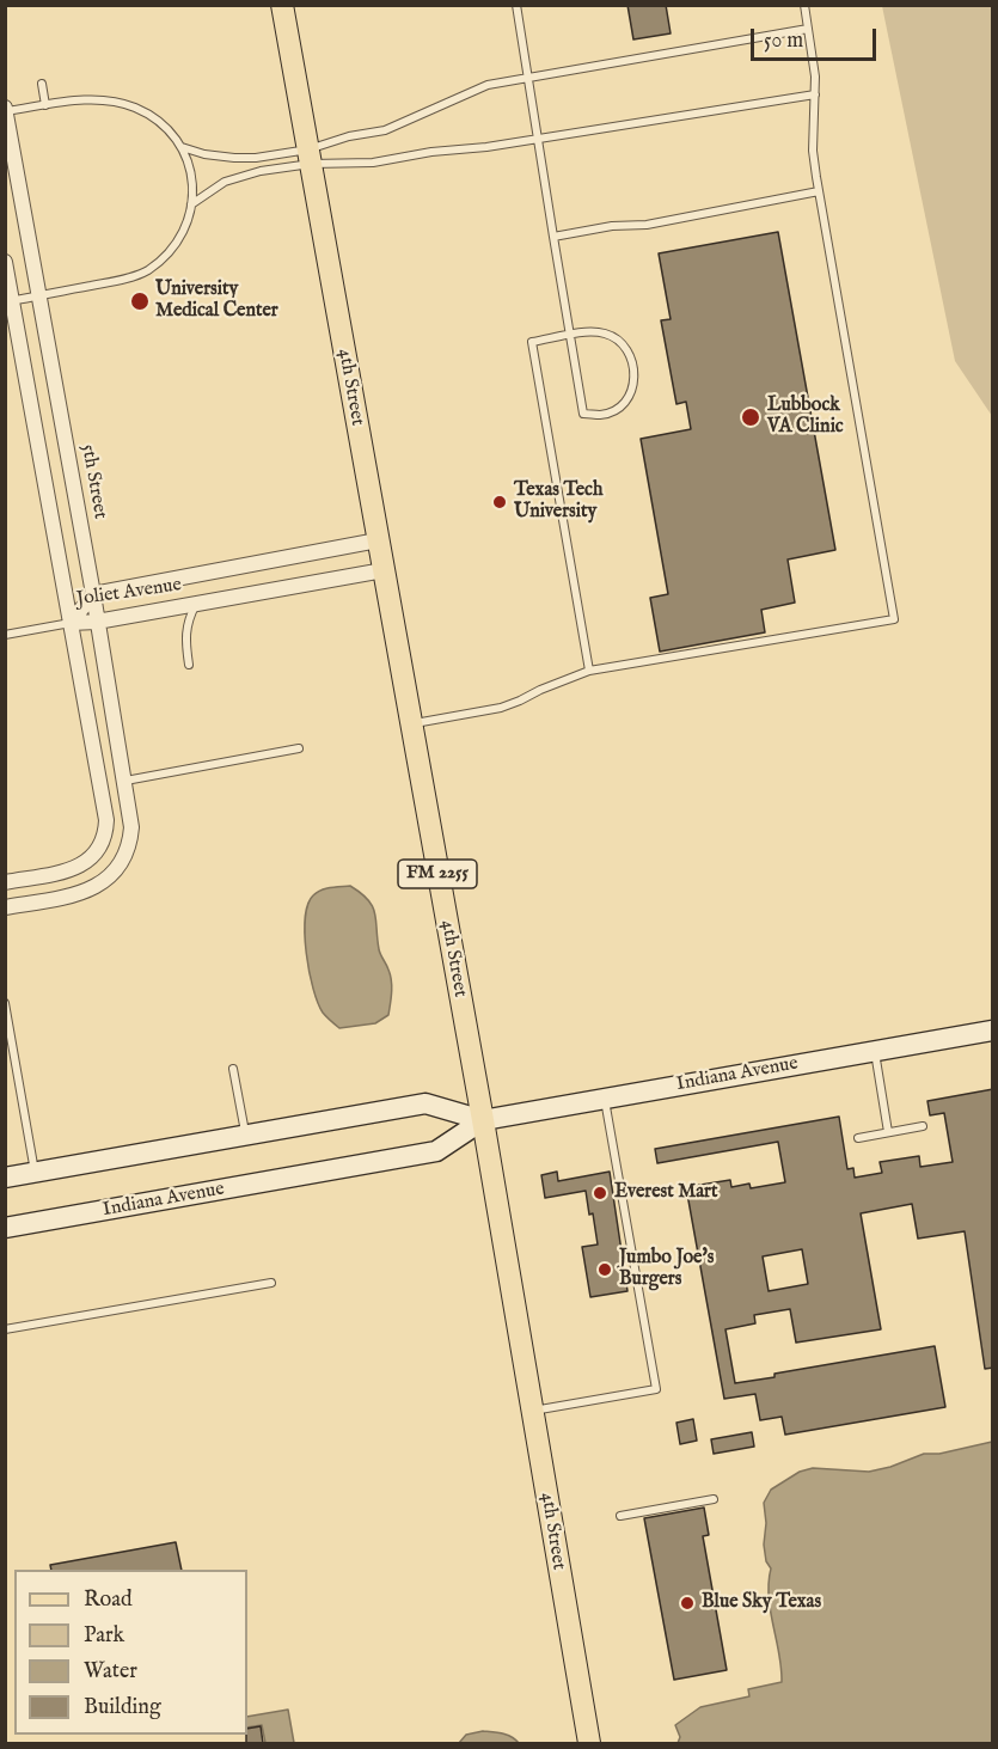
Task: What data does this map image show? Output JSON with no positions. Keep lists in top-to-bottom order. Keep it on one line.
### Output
{"streets":{"main road":["4th Street","FM 2255"],"street":["5th Street","Joliet Avenue","Indiana Avenue"]},"crossings":[["4th Street","Joliet Avenue"],["4th Street","Indiana Avenue"],["5th Street","Joliet Avenue"]],"places":["University Medical Center","Lubbock VA Clinic","Texas Tech University","Everest Mart","Jumbo Joe's Burgers","Blue Sky Texas"],"legend":["Road","Park","Water","Building"],"scale_bar":"50 m"}
